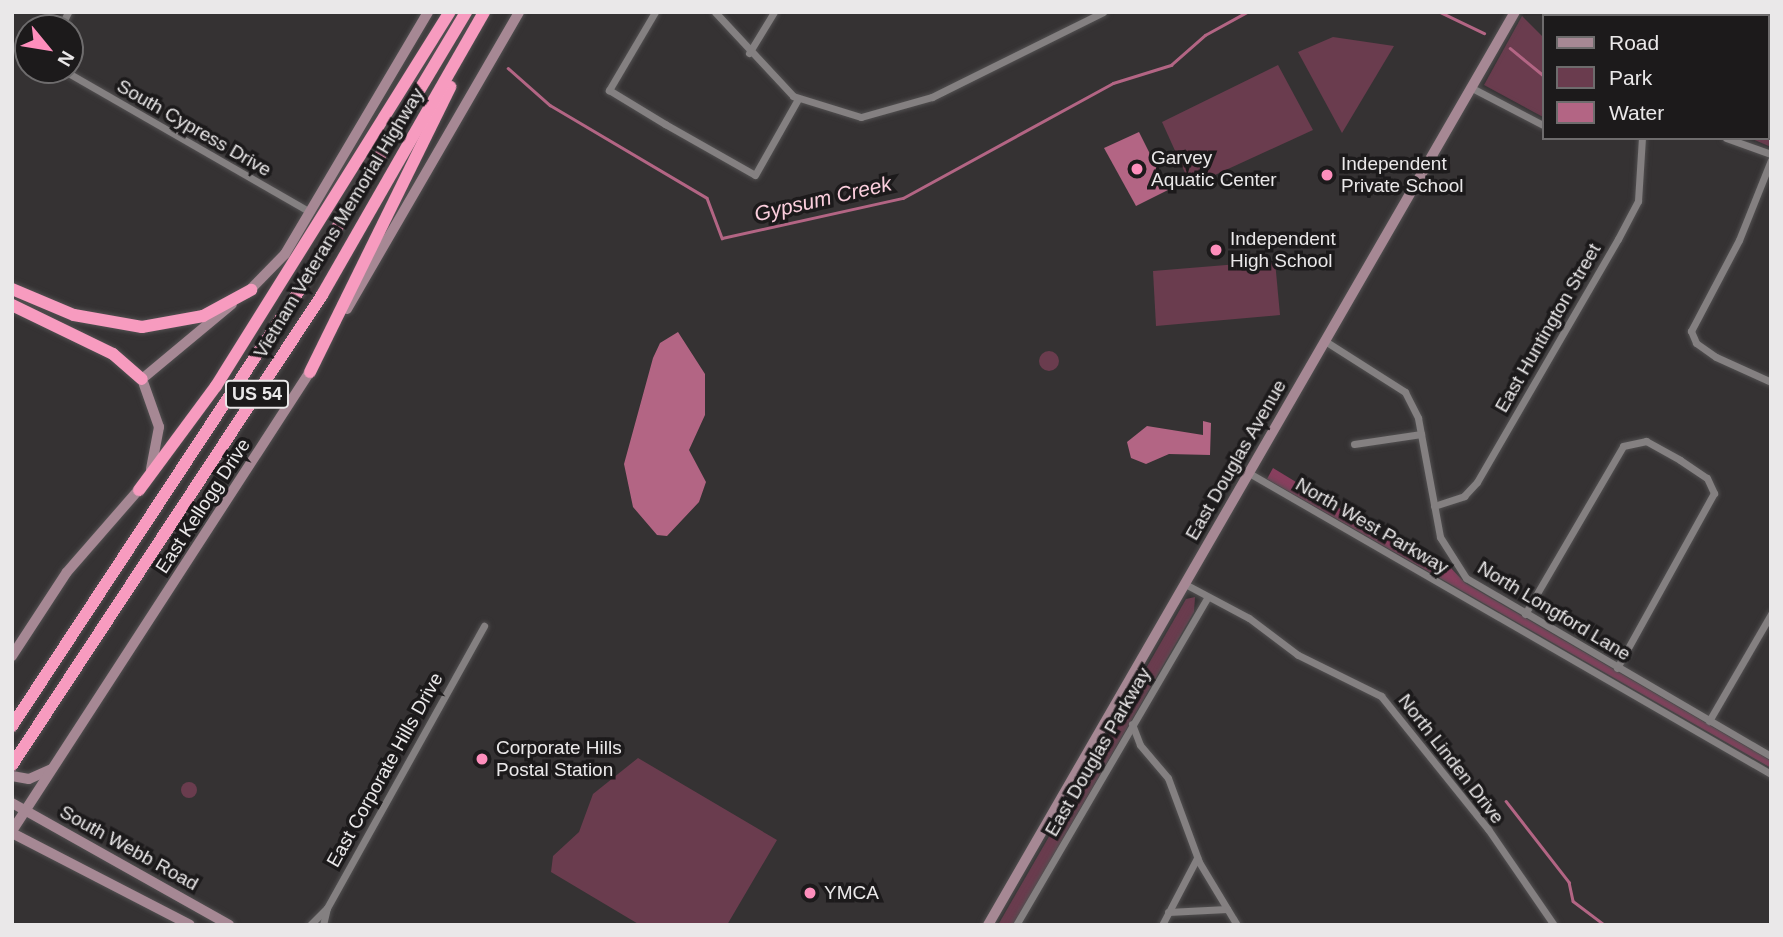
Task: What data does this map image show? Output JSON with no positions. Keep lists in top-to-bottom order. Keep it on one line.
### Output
{"streets":{"highway":["Vietnam Veterans Memorial Highway","US 54"],"main road":["East Douglas Avenue","East Kellogg Drive","South Webb Road"],"street":["South Cypress Drive","East Huntington Street","North West Parkway","North Longford Lane","East Douglas Parkway","North Linden Drive","East Corporate Hills Drive"]},"crossings":[["East Huntington Street","North Longford Lane"],["East Douglas Avenue","North West Parkway"],["East Douglas Avenue","North Longford Lane"],["East Douglas Avenue","North Linden Drive"],["East Kellogg Drive","South Webb Road"],["East Douglas Parkway","North Linden Drive"]],"water":["Gypsum Creek"],"places":["Garvey Aquatic Center","Independent Private School","Independent High School","Corporate Hills Postal Station","YMCA"],"legend":["Road","Park","Water"],"north":"bottom right"}
